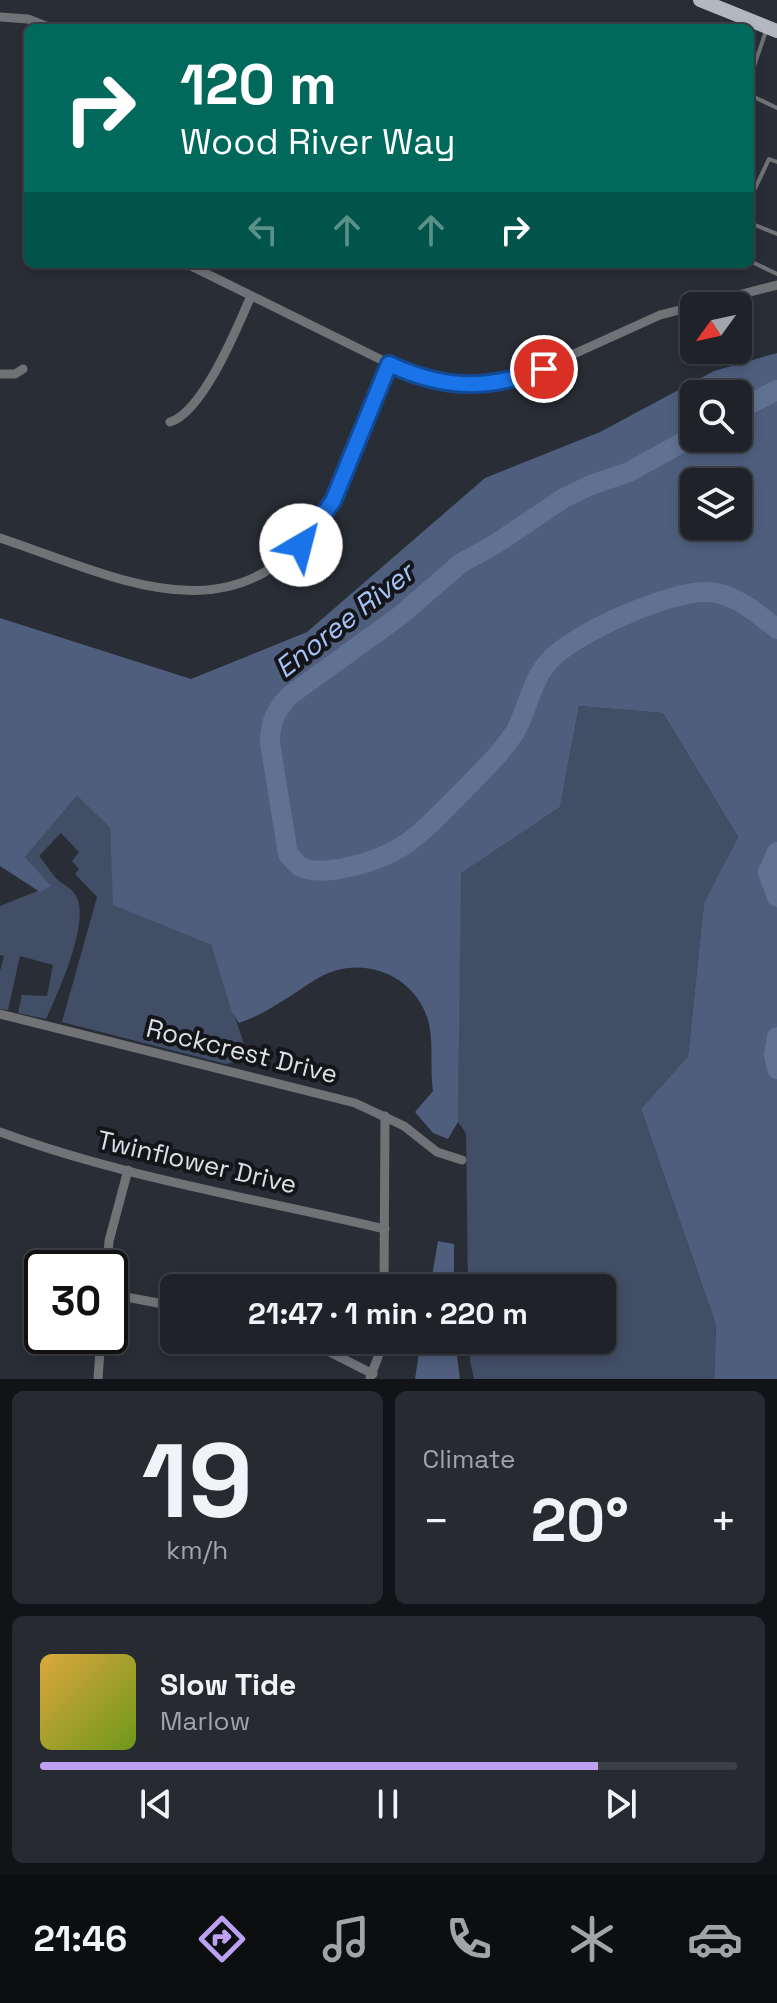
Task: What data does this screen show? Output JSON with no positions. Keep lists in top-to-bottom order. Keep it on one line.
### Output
{"streets":{"street":["Rockcrest Drive","Twinflower Drive"]},"water":["Enoree River"],"north":"bottom left","page":{"turn":["120 m","Wood River Way"],"limit":"30","trip":"21:47 · 1 min · 220 m","tile":[["19","km/h"],"Climate"],"heat":["−","20°","+"],"song":["Slow Tide","Marlow"],"tabs":"21:46"}}
